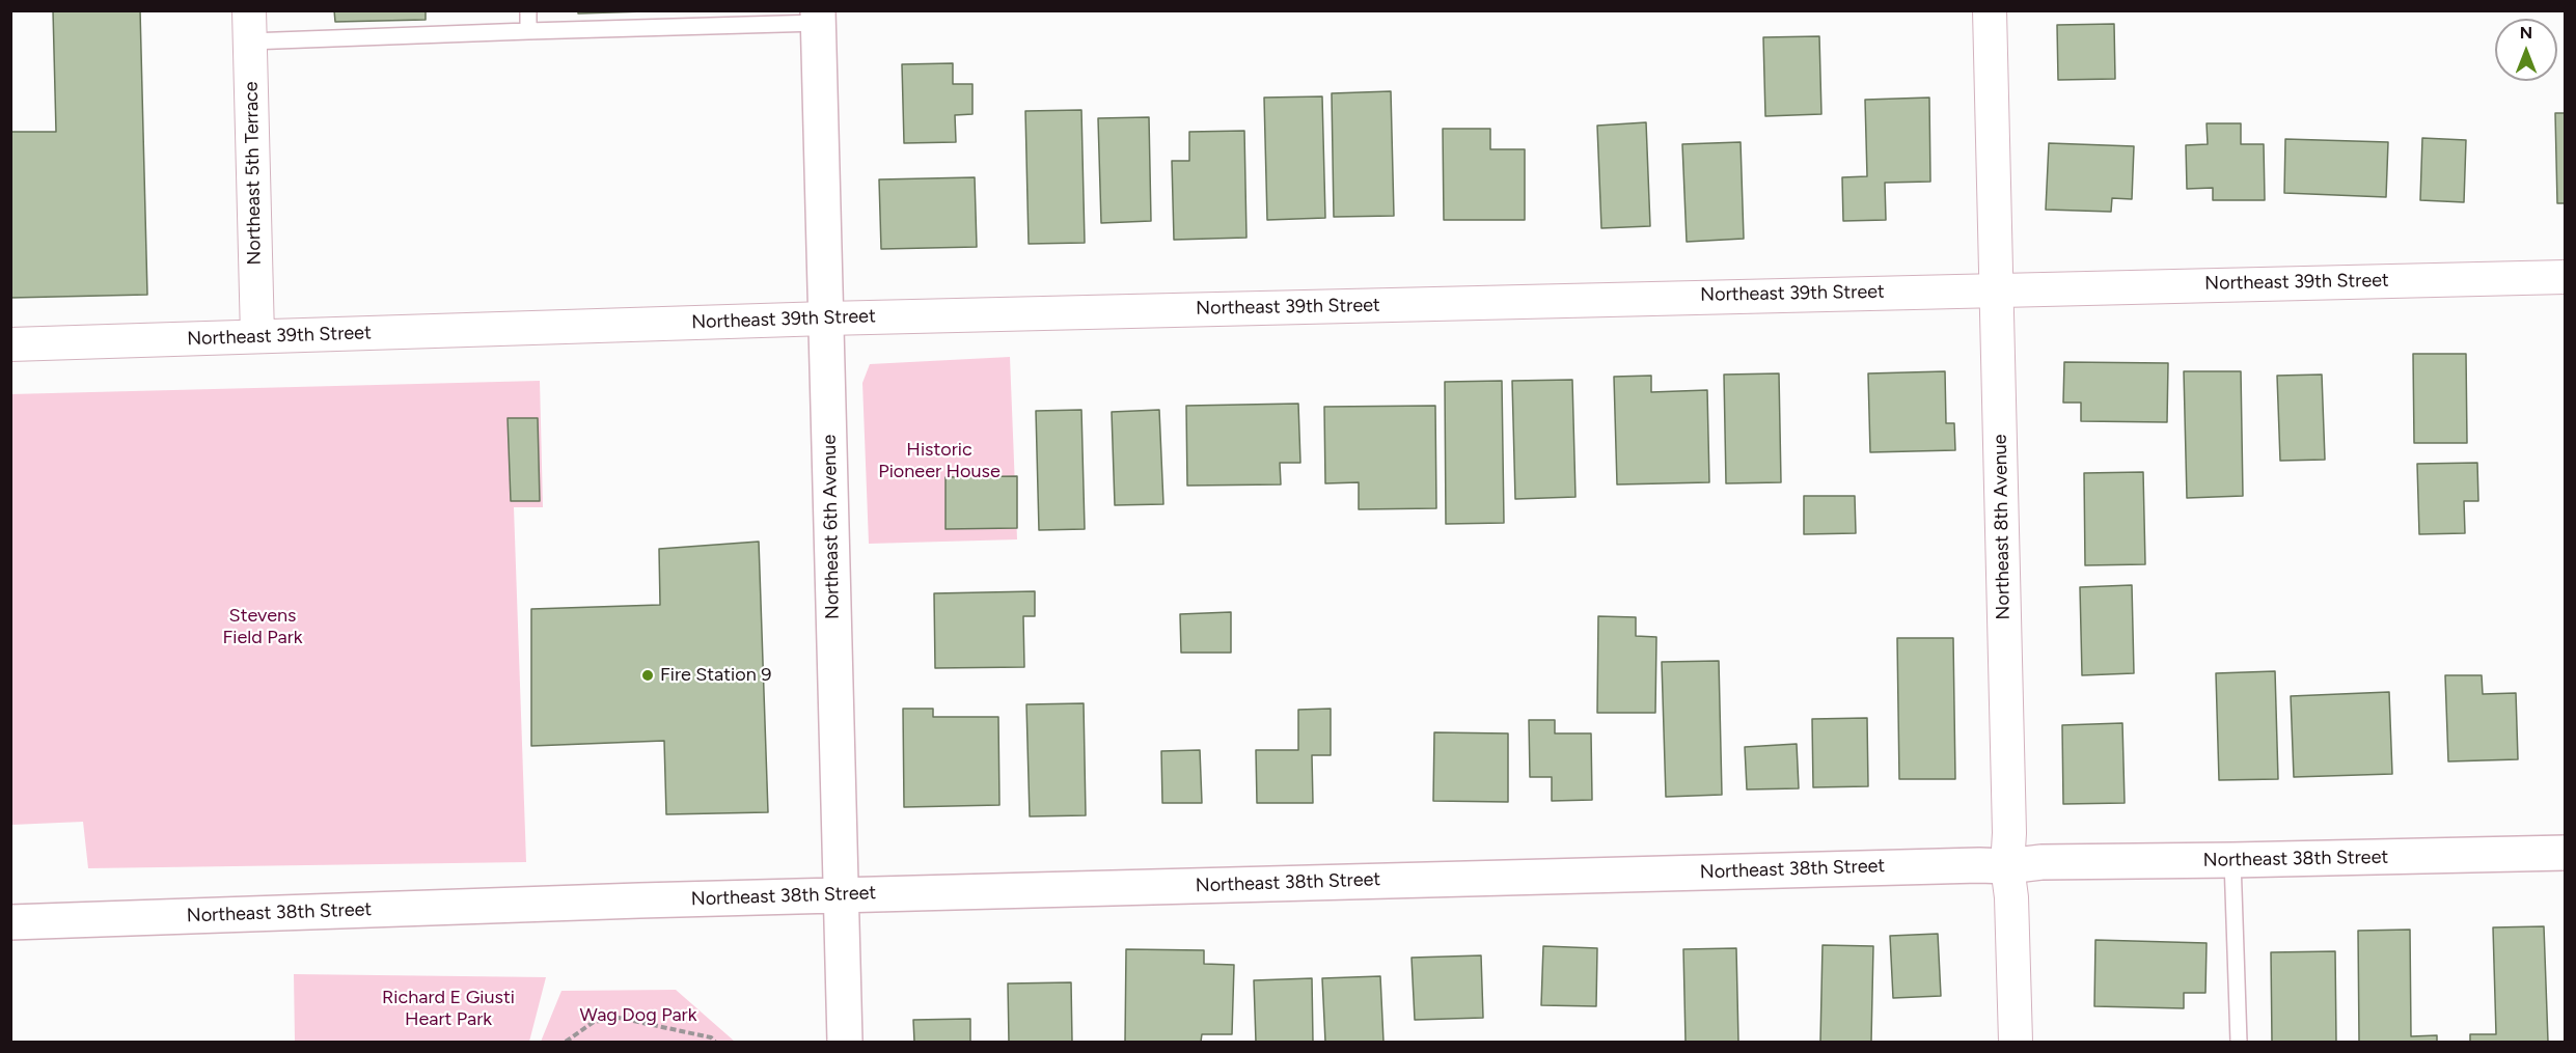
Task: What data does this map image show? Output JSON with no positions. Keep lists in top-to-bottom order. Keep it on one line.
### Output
{"streets":{"street":["Northeast 5th Terrace","Northeast 39th Street","Northeast 6th Avenue","Northeast 8th Avenue","Northeast 38th Street"]},"crossings":[["Northeast 5th Terrace","Northeast 39th Street"],["Northeast 39th Street","Northeast 6th Avenue"],["Northeast 39th Street","Northeast 8th Avenue"],["Northeast 6th Avenue","Northeast 38th Street"],["Northeast 8th Avenue","Northeast 38th Street"]],"parks":["Historic Pioneer House","Stevens Field Park","Richard E Giusti Heart Park","Wag Dog Park"],"places":["Fire Station 9"],"north":"top"}
